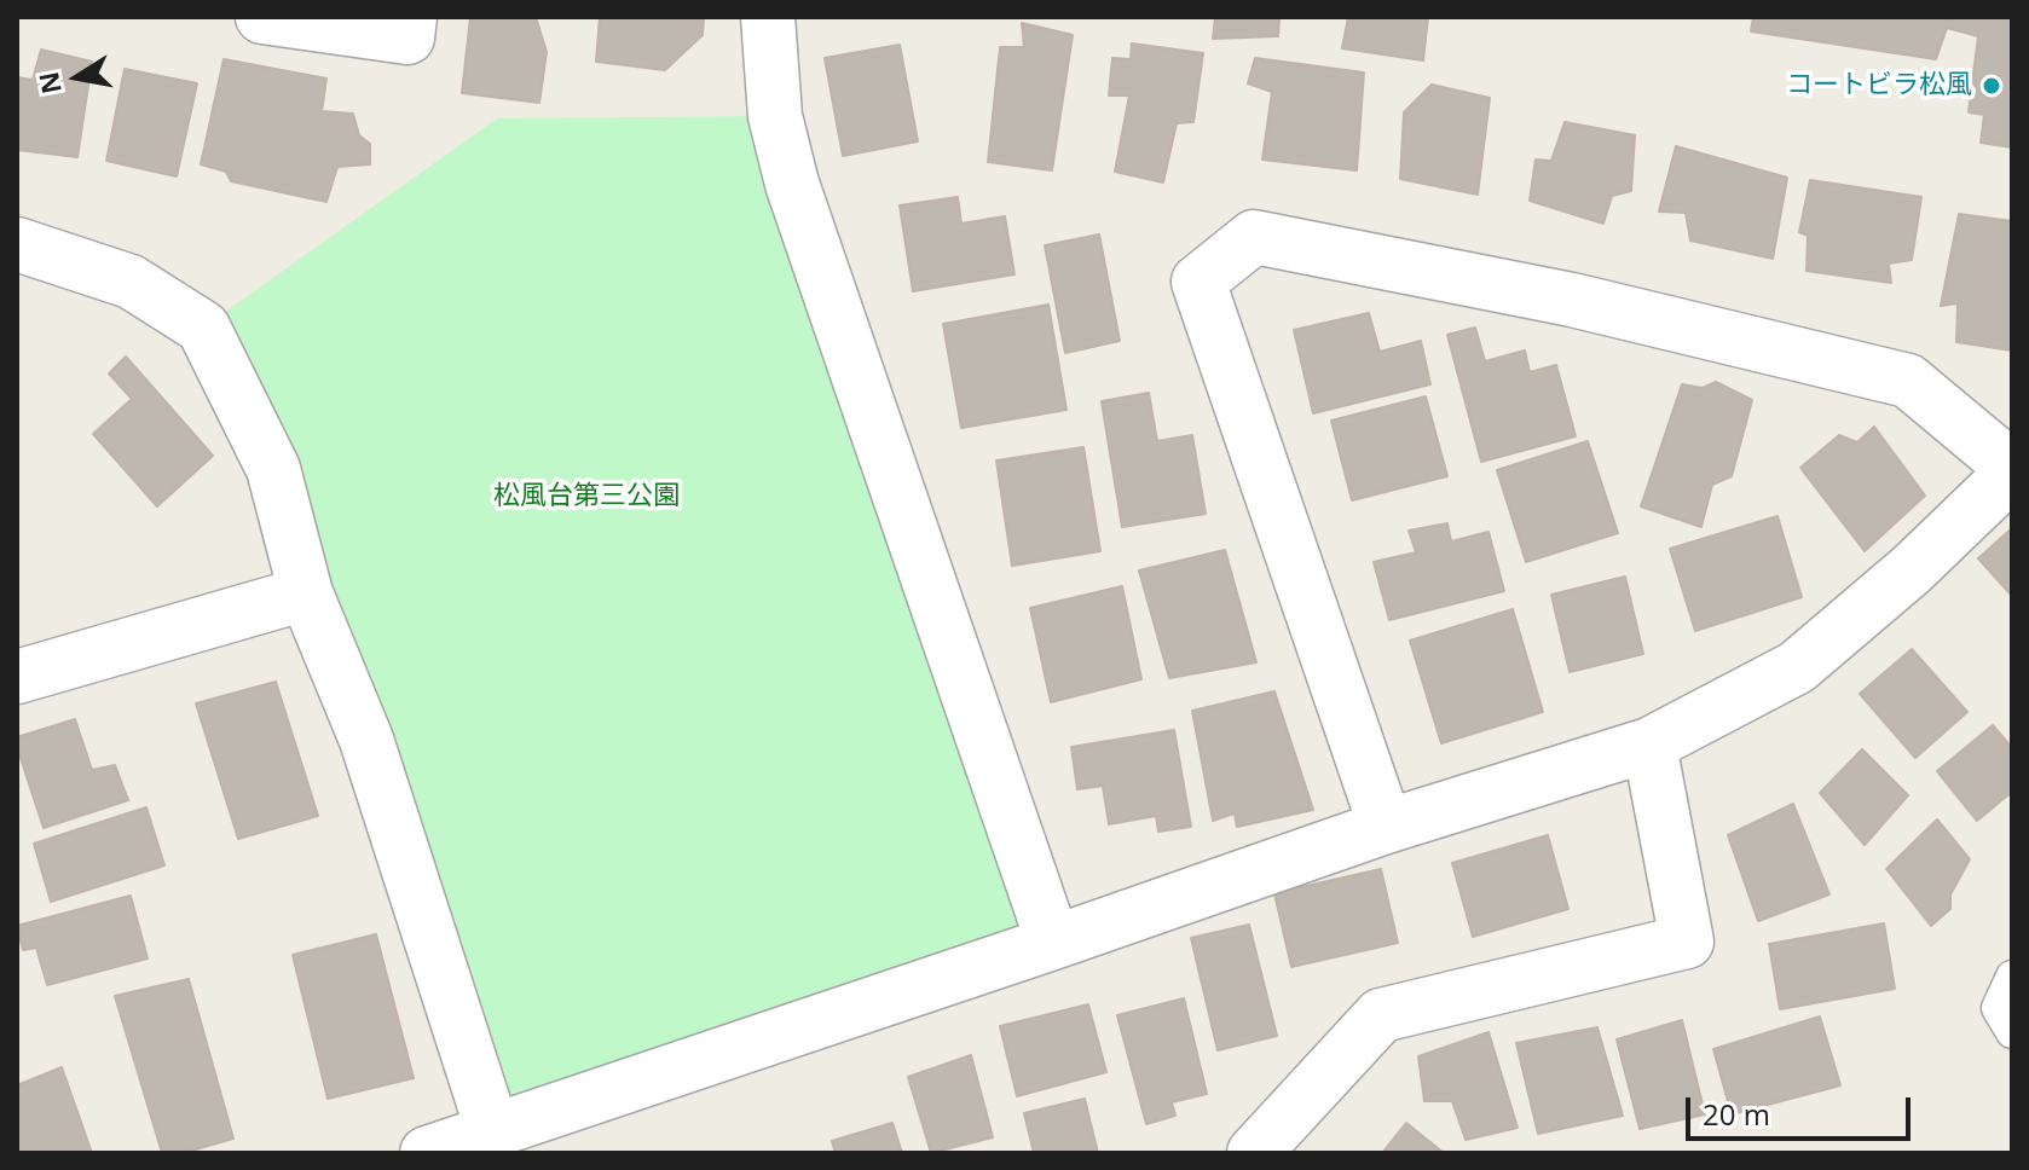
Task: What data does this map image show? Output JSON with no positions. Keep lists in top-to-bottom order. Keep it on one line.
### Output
{"parks":["松風台第三公園"],"places":["コートビラ松風"],"scale_bar":"20 m","north":"left"}
